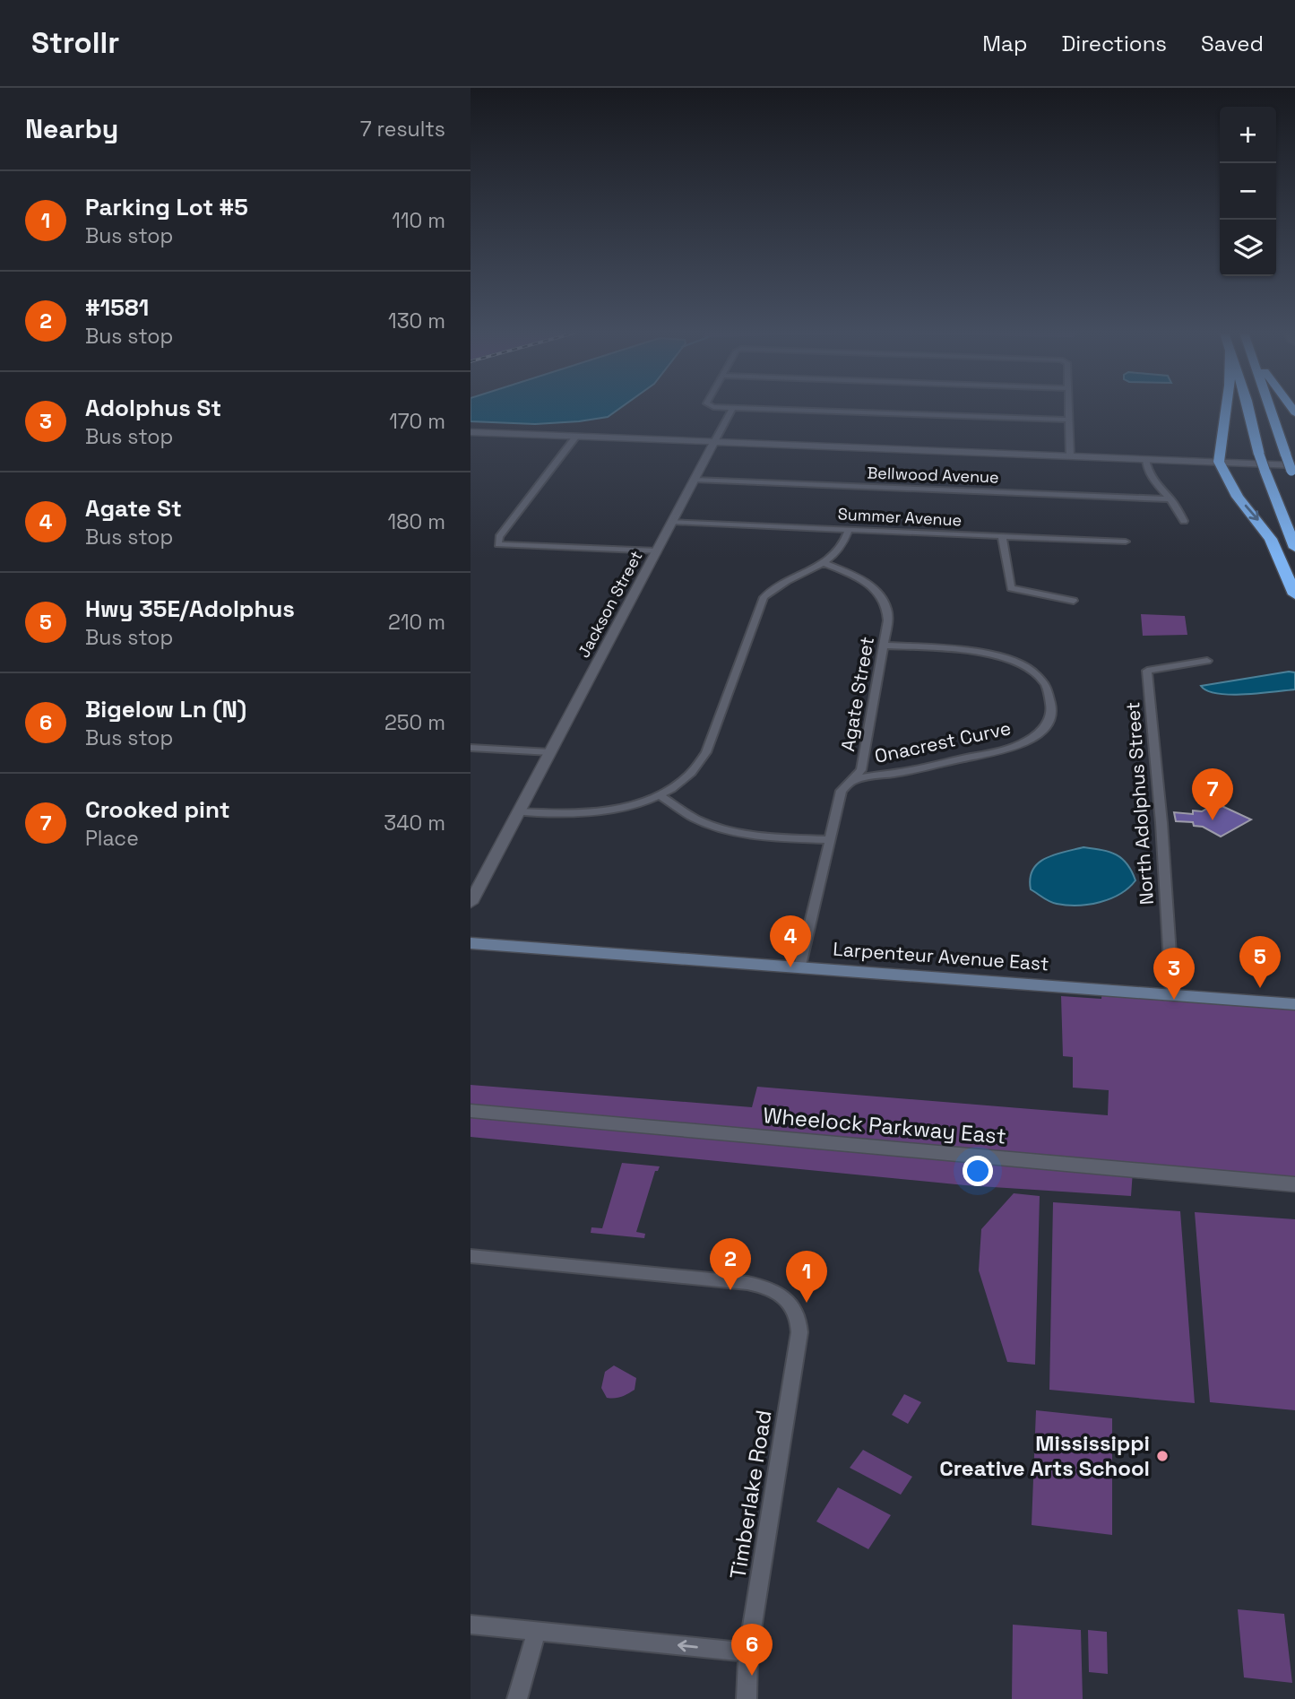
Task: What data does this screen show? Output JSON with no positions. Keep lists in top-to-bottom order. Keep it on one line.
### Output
{"streets":{"main road":["Larpenteur Avenue East"],"street":["Bellwood Avenue","Summer Avenue","Jackson Street","Agate Street","Onacrest Curve","North Adolphus Street","Wheelock Parkway East","Timberlake Road"]},"crossings":[["Bellwood Avenue","Jackson Street"],["Summer Avenue","Jackson Street"],["Agate Street","Onacrest Curve"],["Agate Street","Larpenteur Avenue East"],["North Adolphus Street","Larpenteur Avenue East"]],"places":["Mississippi Creative Arts School"],"page":{"header":"Strollr","nav":["Map","Directions","Saved"],"heading":["Nearby","7 results"],"map_buttons":["+","−"],"list":[{"mark":"1","name":"Parking Lot #5","note":"Bus stop","value":"110 m"},{"mark":"2","name":"#1581","note":"Bus stop","value":"130 m"},{"mark":"3","name":"Adolphus St","note":"Bus stop","value":"170 m"},{"mark":"4","name":"Agate St","note":"Bus stop","value":"180 m"},{"mark":"5","name":"Hwy 35E/Adolphus","note":"Bus stop","value":"210 m"},{"mark":"6","name":"Bigelow Ln (N)","note":"Bus stop","value":"250 m"},{"mark":"7","name":"Crooked pint","note":"Place","value":"340 m"}],"pins":["7","4","5","3","2","1","6"]}}
